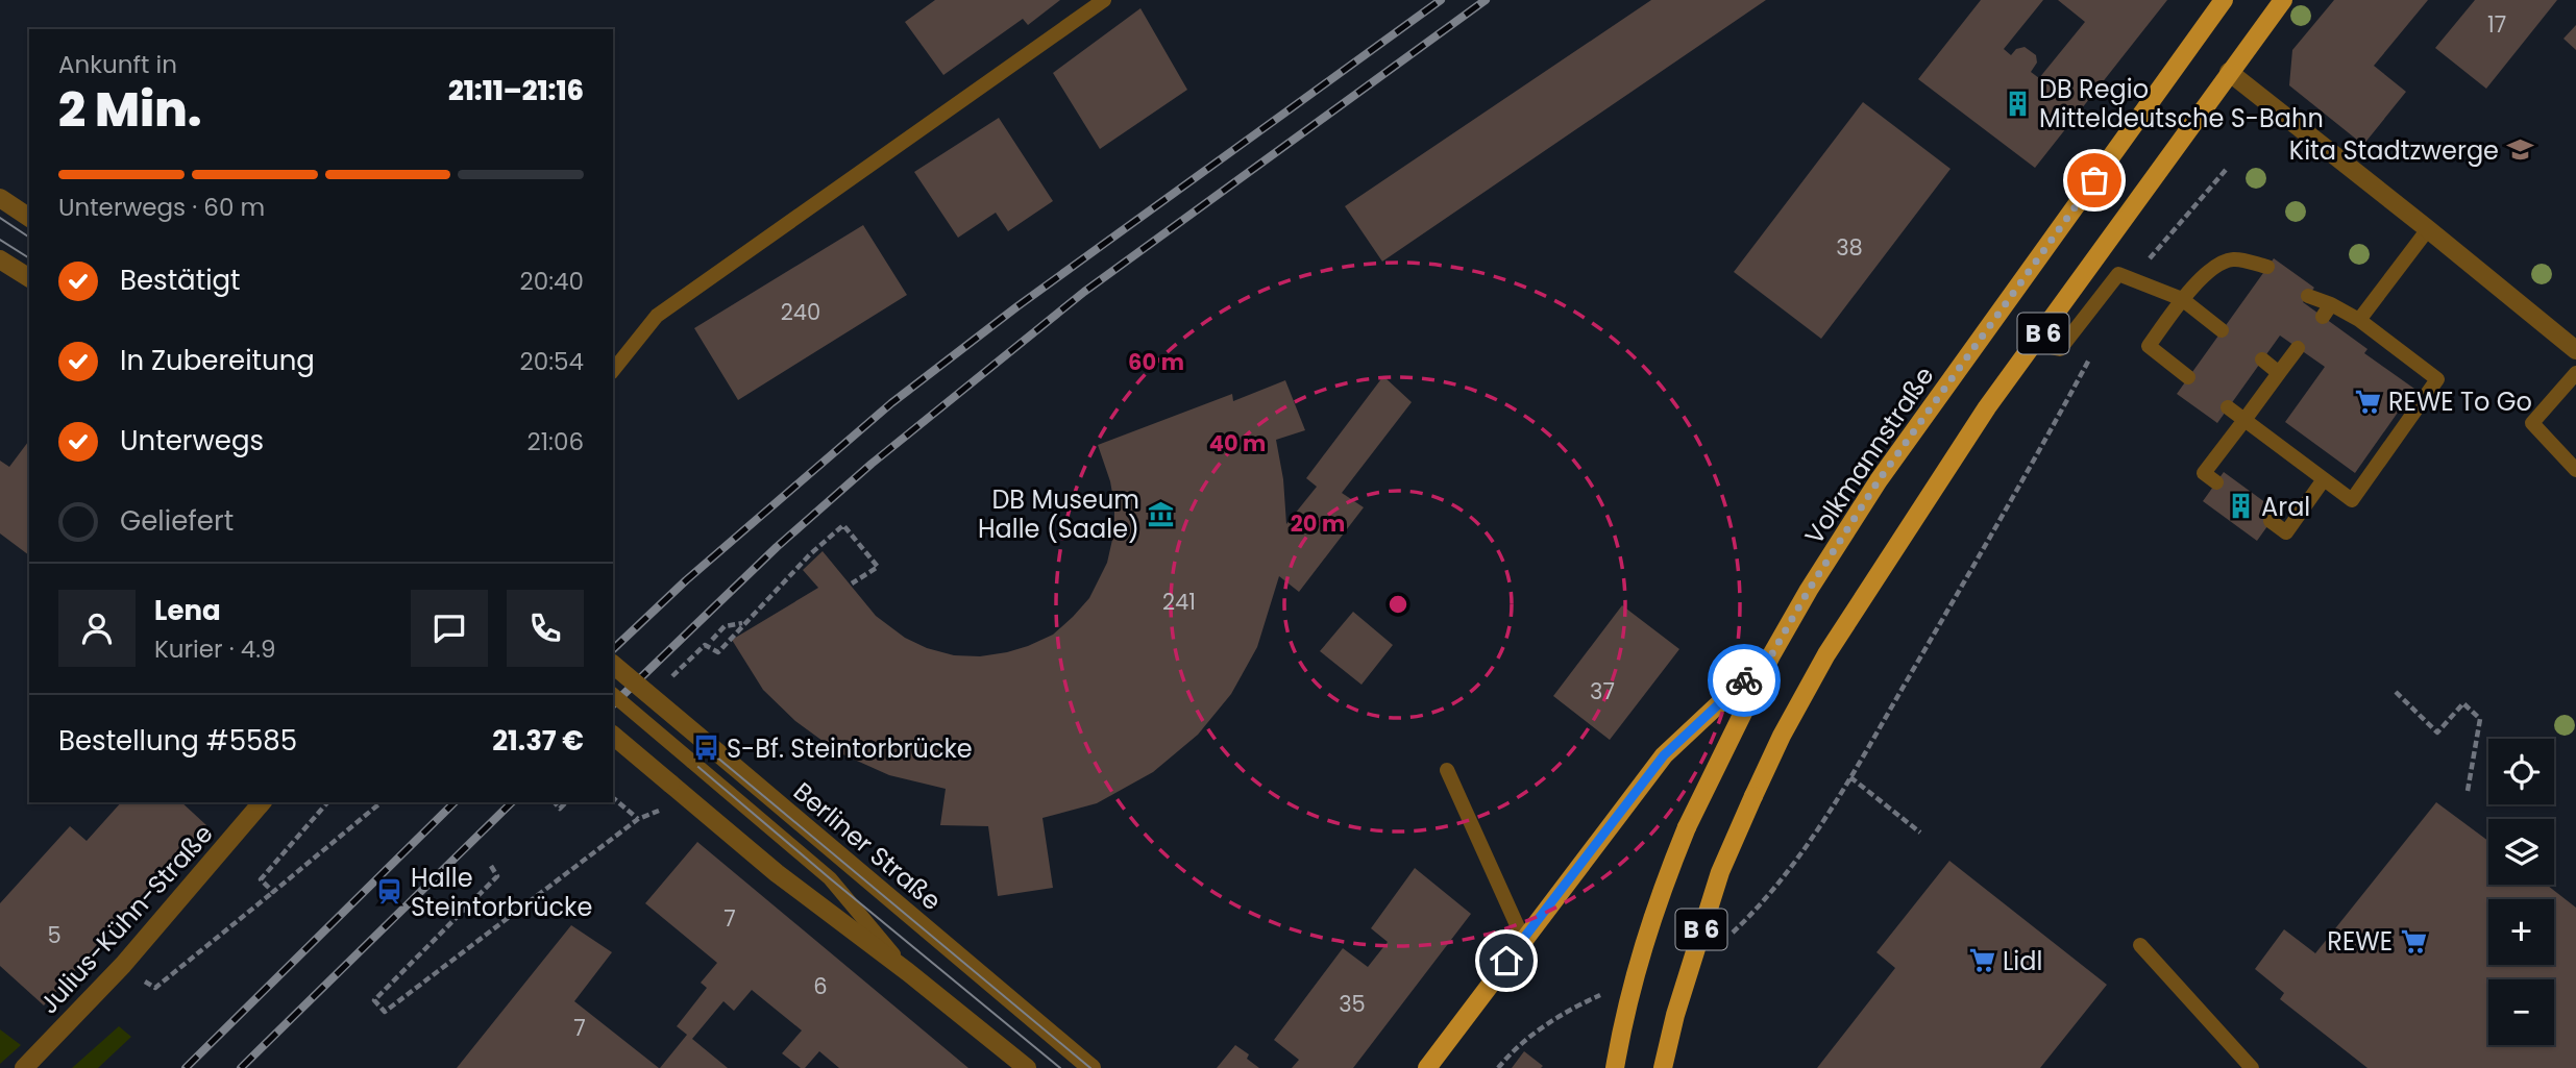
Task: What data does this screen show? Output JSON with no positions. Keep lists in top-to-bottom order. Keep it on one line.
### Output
{"streets":{"main road":["B 6","Volkmannstraße"],"street":["Berliner Straße","Julius-Kühn-Straße"]},"places":{"building":["DB Regio Mitteldeutsche S-Bahn","Aral"],"school or university":["Kita Stadtzwerge"],"supermarket":["REWE To Go","REWE","Lidl"],"museum":["DB Museum Halle (Saale)"],"bus stop":["S-Bf. Steintorbrücke"],"station":["Halle Steintorbrücke"]},"house_numbers":["17","38","240","241","37","7","5","6","35","7"],"page":{"heading":["2 Min.","Ankunft in","21:11–21:16"],"panel":["Lena","Kurier · 4.9","Bestellung #5585","21.37 €"],"bar":"Unterwegs · 60 m","list":[["Bestätigt","20:40"],["In Zubereitung","20:54"],["Unterwegs","21:06"],"Geliefert"],"map_buttons":["+","−"]},"rings":["60 m","40 m","20 m"]}
